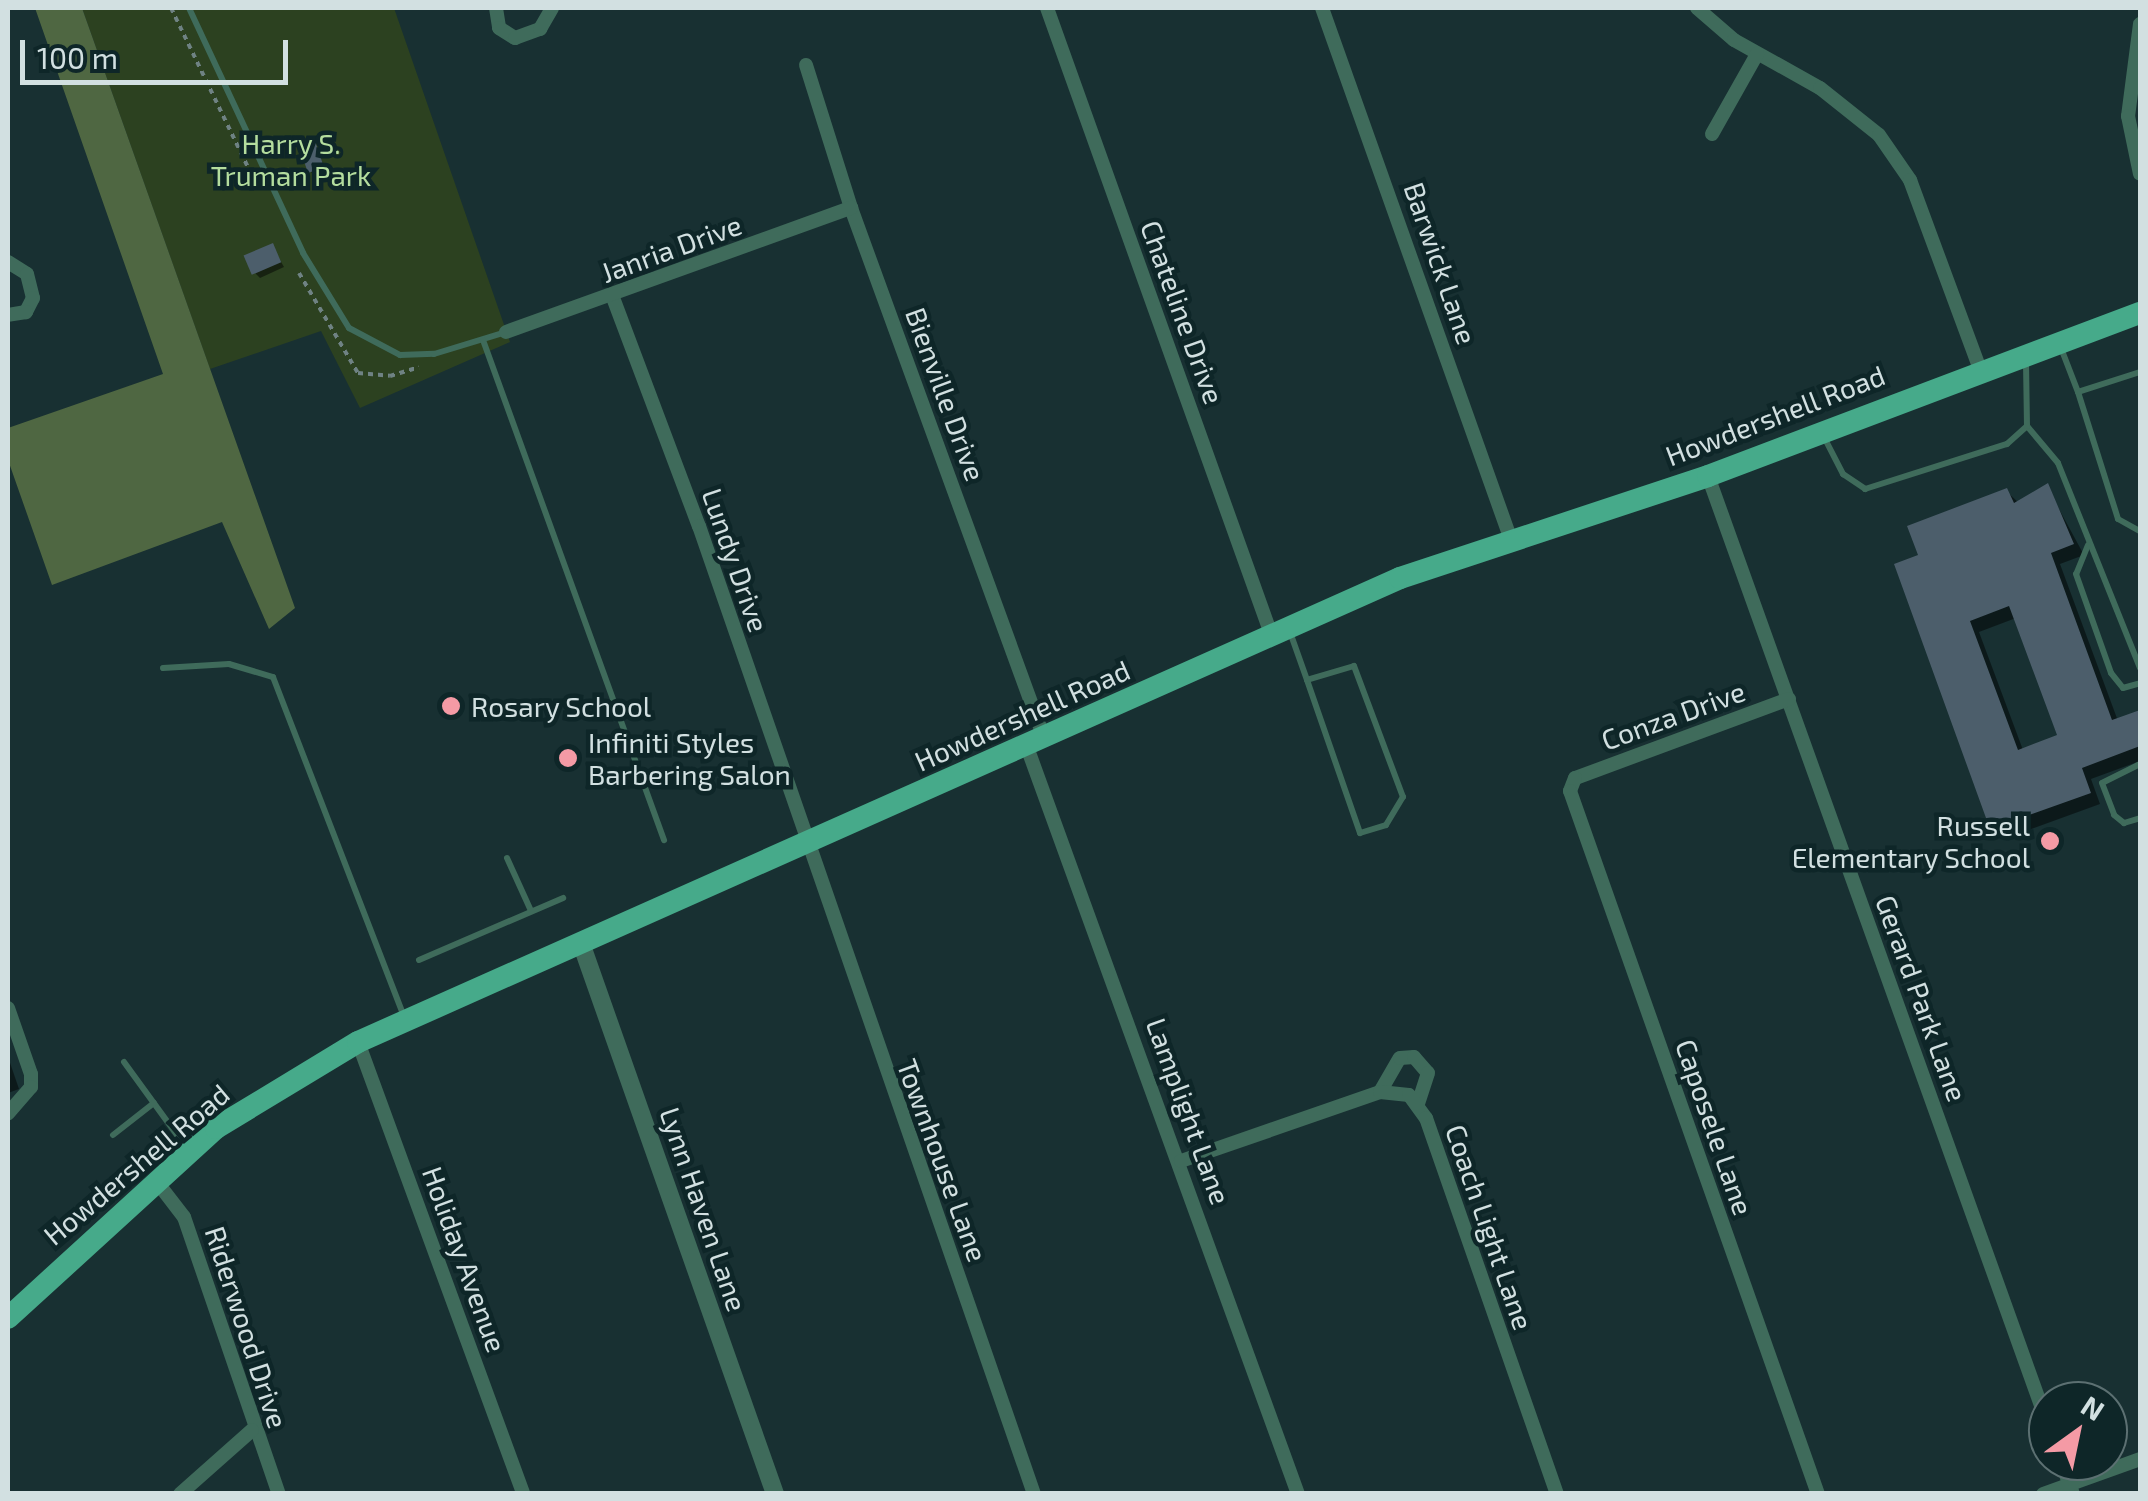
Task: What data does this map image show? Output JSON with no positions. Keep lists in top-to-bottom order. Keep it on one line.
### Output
{"streets":{"main road":["Howdershell Road"],"street":["Janria Drive","Barwick Lane","Chateline Drive","Bienville Drive","Lundy Drive","Conza Drive","Gerard Park Lane","Lamplight Lane","Caposele Lane","Townhouse Lane","Lynn Haven Lane","Coach Light Lane","Holiday Avenue","Riderwood Drive"]},"crossings":[["Janria Drive","Bienville Drive"],["Janria Drive","Lundy Drive"],["Barwick Lane","Howdershell Road"],["Chateline Drive","Howdershell Road"],["Bienville Drive","Howdershell Road"],["Bienville Drive","Lamplight Lane"],["Howdershell Road","Lundy Drive"],["Howdershell Road","Gerard Park Lane"],["Howdershell Road","Lamplight Lane"],["Howdershell Road","Townhouse Lane"],["Howdershell Road","Lynn Haven Lane"],["Howdershell Road","Holiday Avenue"],["Howdershell Road","Riderwood Drive"],["Lundy Drive","Townhouse Lane"],["Conza Drive","Gerard Park Lane"],["Conza Drive","Caposele Lane"]],"parks":["Harry S. Truman Park"],"places":["Rosary School","Infiniti Styles Barbering Salon","Russell Elementary School"],"scale_bar":"100 m","north":"top right"}
